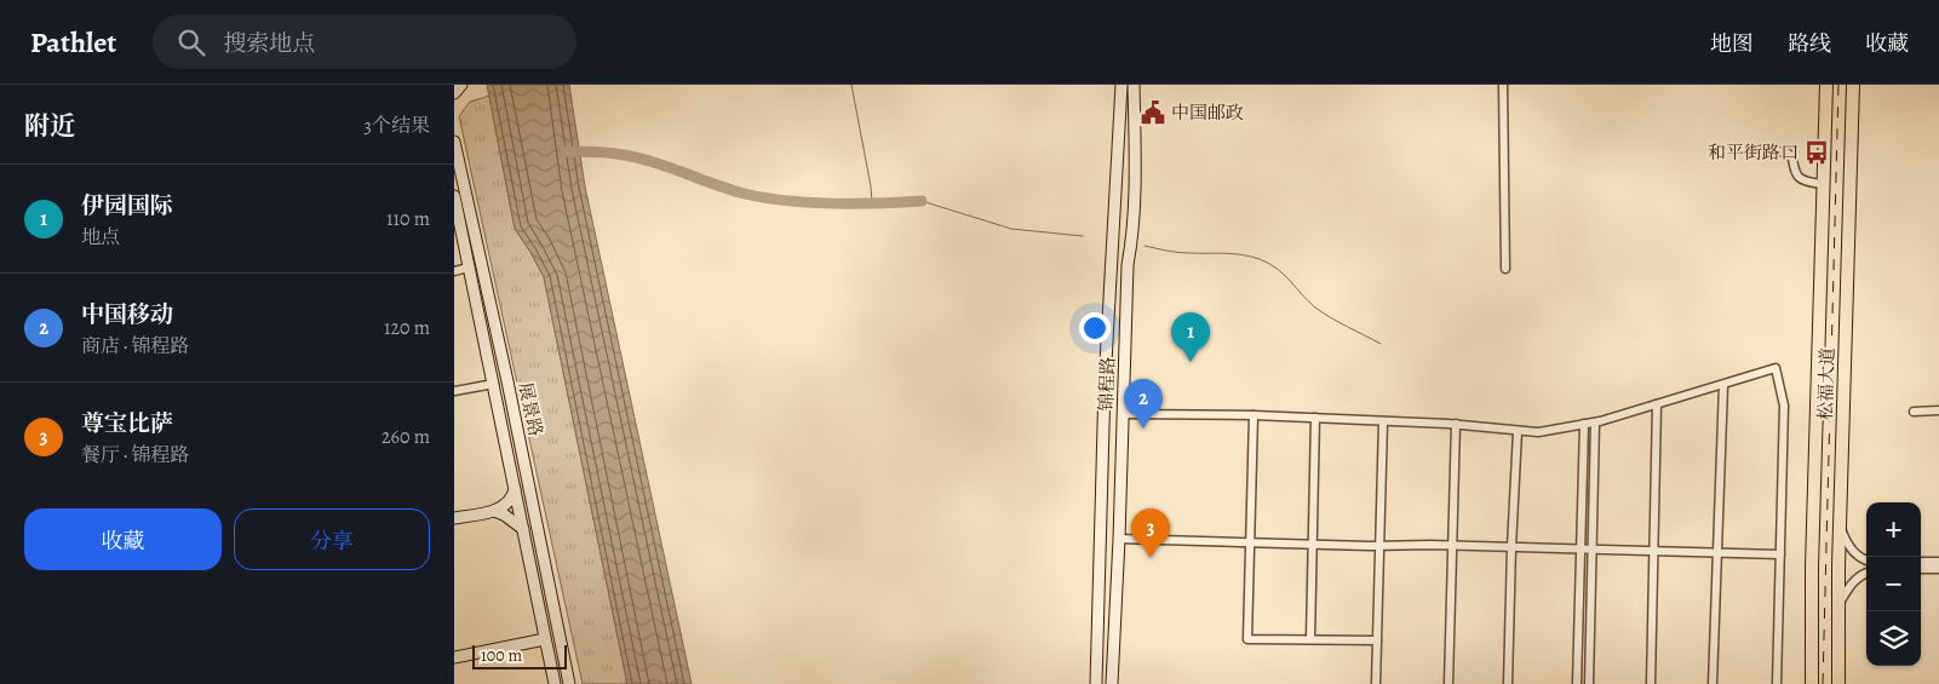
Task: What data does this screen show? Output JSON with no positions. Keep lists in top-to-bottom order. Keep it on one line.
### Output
{"streets":{"main road":["锦程路","松福大道","展景路"]},"places":{"public building":["中国邮政"],"bus stop":["和平街路口"]},"scale_bar":"100 m","page":{"header":"Pathlet","search":"搜索地点","nav":["地图","路线","收藏"],"heading":["附近","3个结果"],"list":[{"mark":"1","name":"伊园国际","note":"地点","value":"110 m"},{"mark":"2","name":"中国移动","note":"商店 · 锦程路","value":"120 m"},{"mark":"3","name":"尊宝比萨","note":"餐厅 · 锦程路","value":"260 m"}],"pins":["1","2","3"],"buttons":["收藏","分享"],"map_buttons":["+","−"],"scale":"100 m"}}
